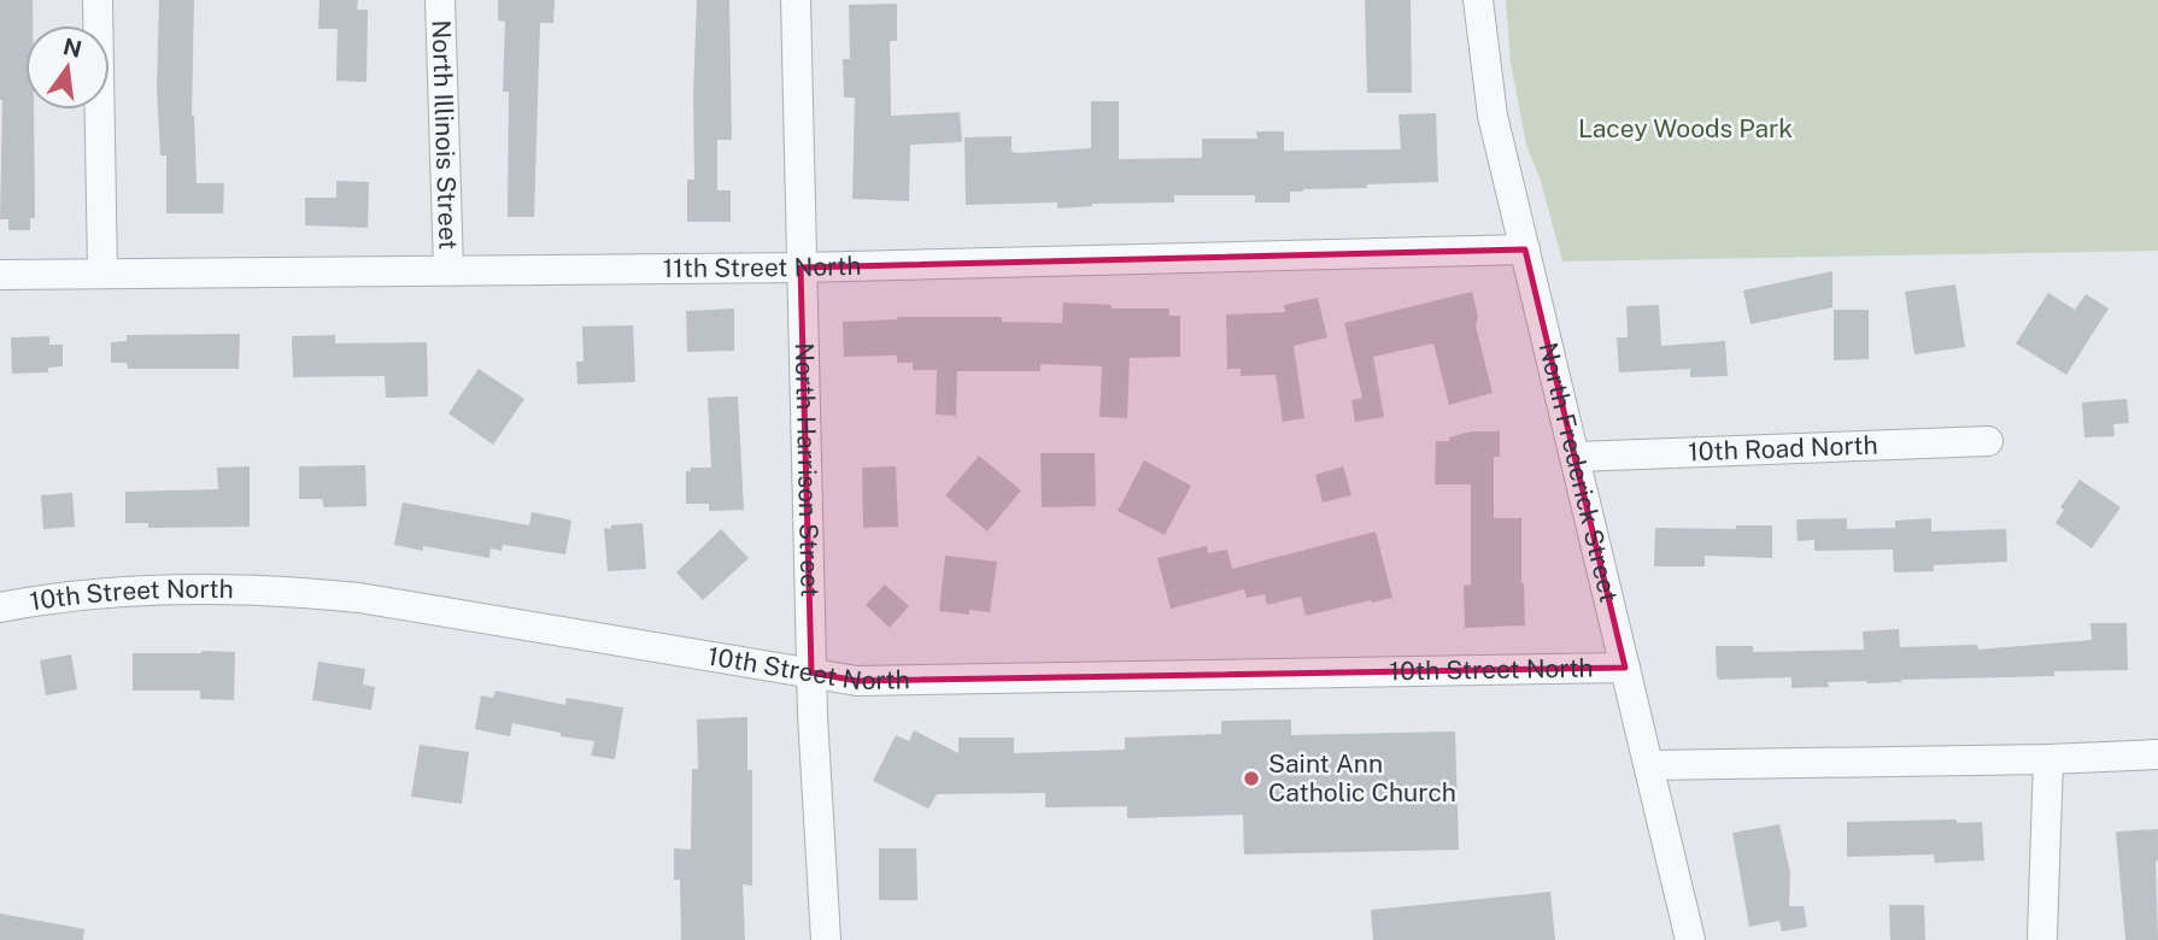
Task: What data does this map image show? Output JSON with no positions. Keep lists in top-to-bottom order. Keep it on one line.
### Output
{"streets":{"street":["North Illinois Street","11th Street North","10th Road North","North Harrison Street","North Frederick Street","10th Street North"]},"crossings":[["North Illinois Street","11th Street North"],["11th Street North","North Harrison Street"],["11th Street North","North Frederick Street"],["10th Road North","North Frederick Street"],["North Harrison Street","10th Street North"],["North Frederick Street","10th Street North"]],"parks":["Lacey Woods Park"],"places":["Saint Ann Catholic Church"],"north":"top"}
